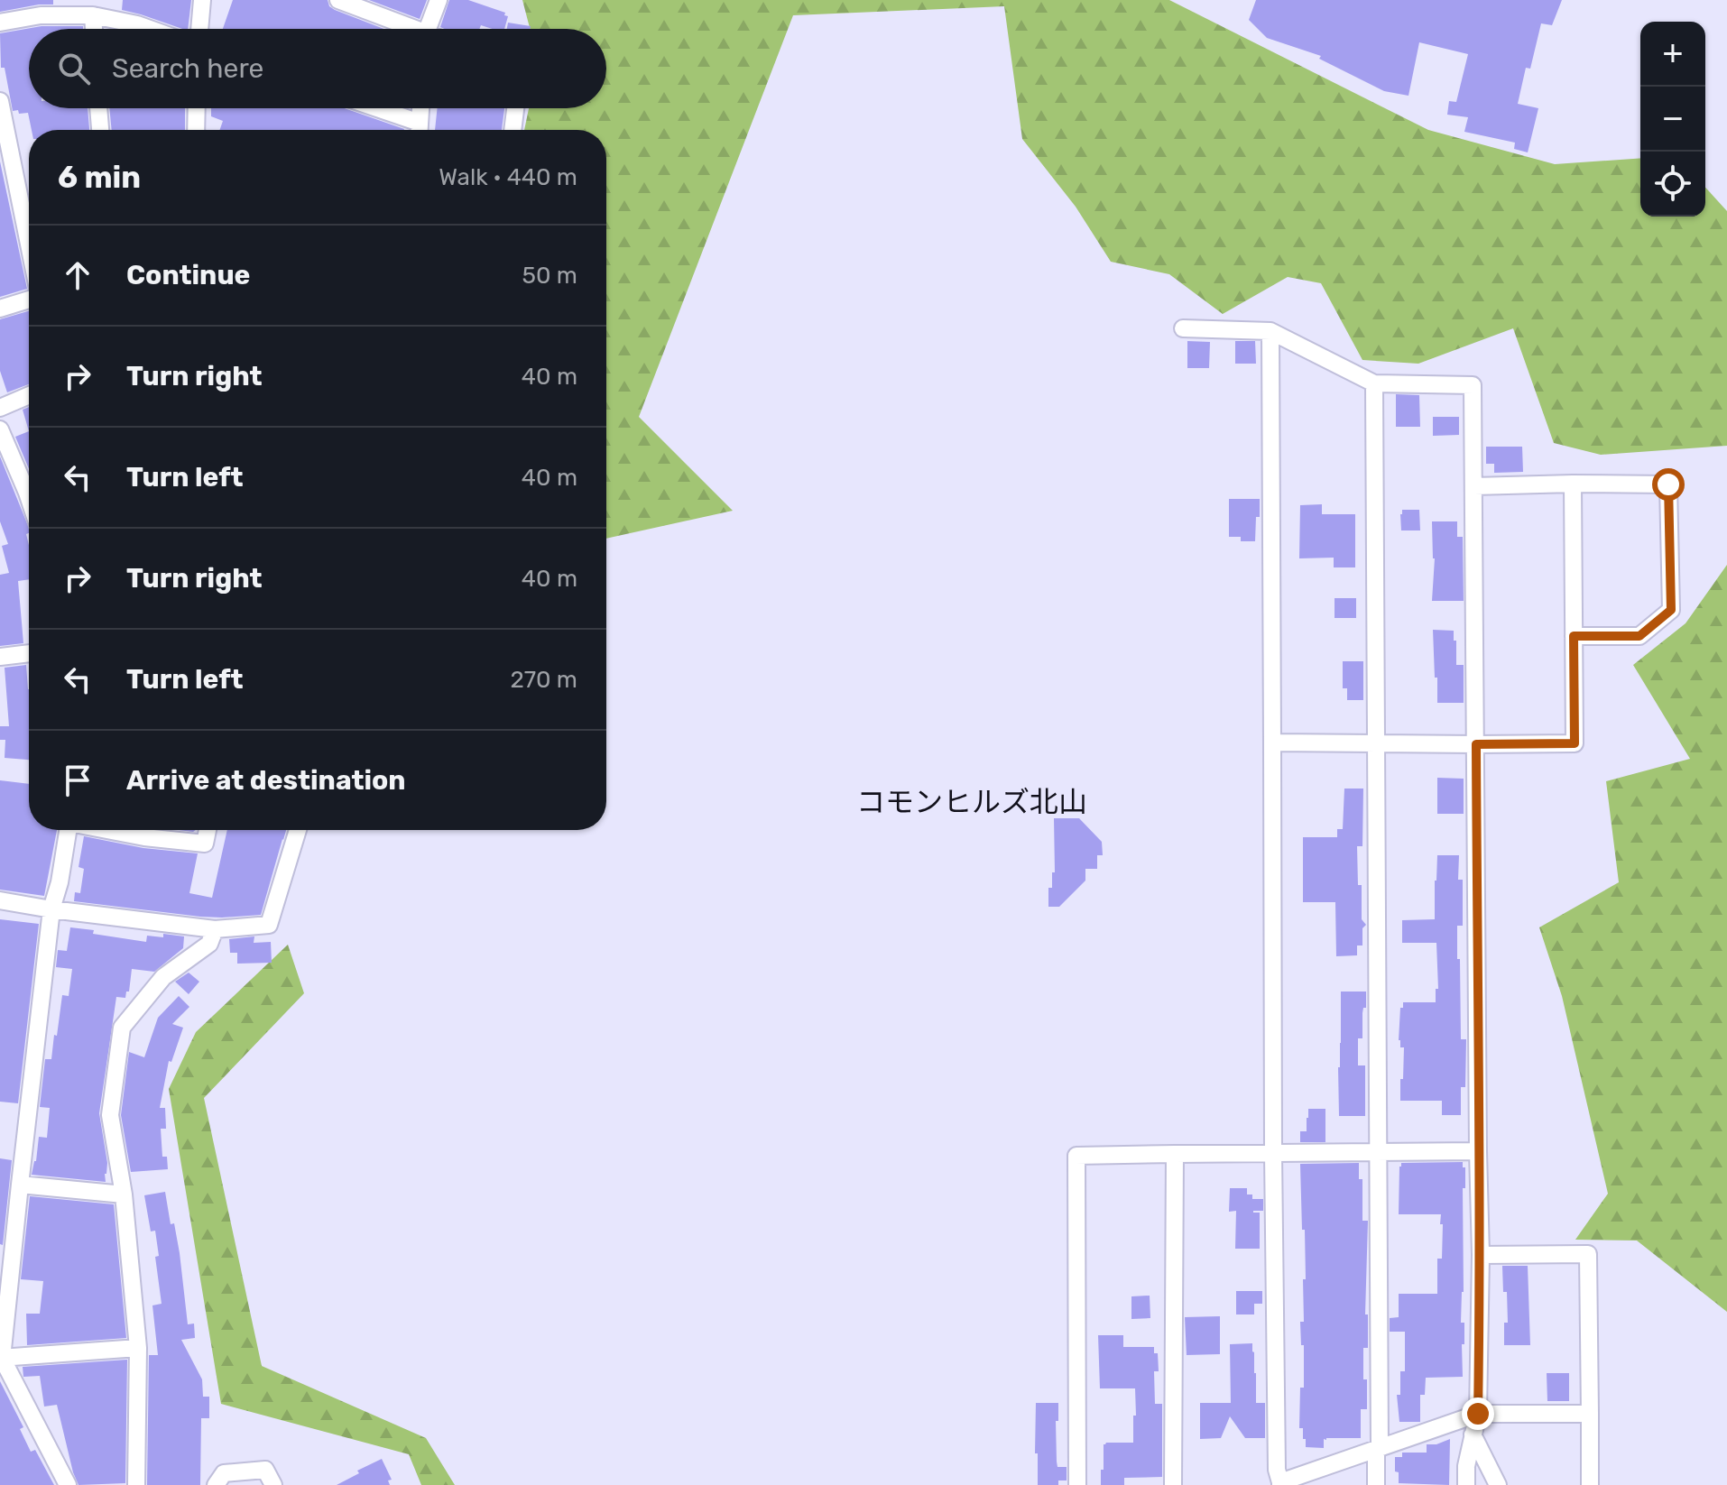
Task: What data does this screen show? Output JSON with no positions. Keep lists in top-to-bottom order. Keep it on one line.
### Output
{"districts":["コモンヒルズ北山"],"page":{"map_buttons":["+","−"],"search":"Search here","heading":["6 min","Walk · 440 m"],"list":[["Continue","50 m"],["Turn right","40 m"],["Turn left","40 m"],["Turn right","40 m"],["Turn left","270 m"],"Arrive at destination"]}}
